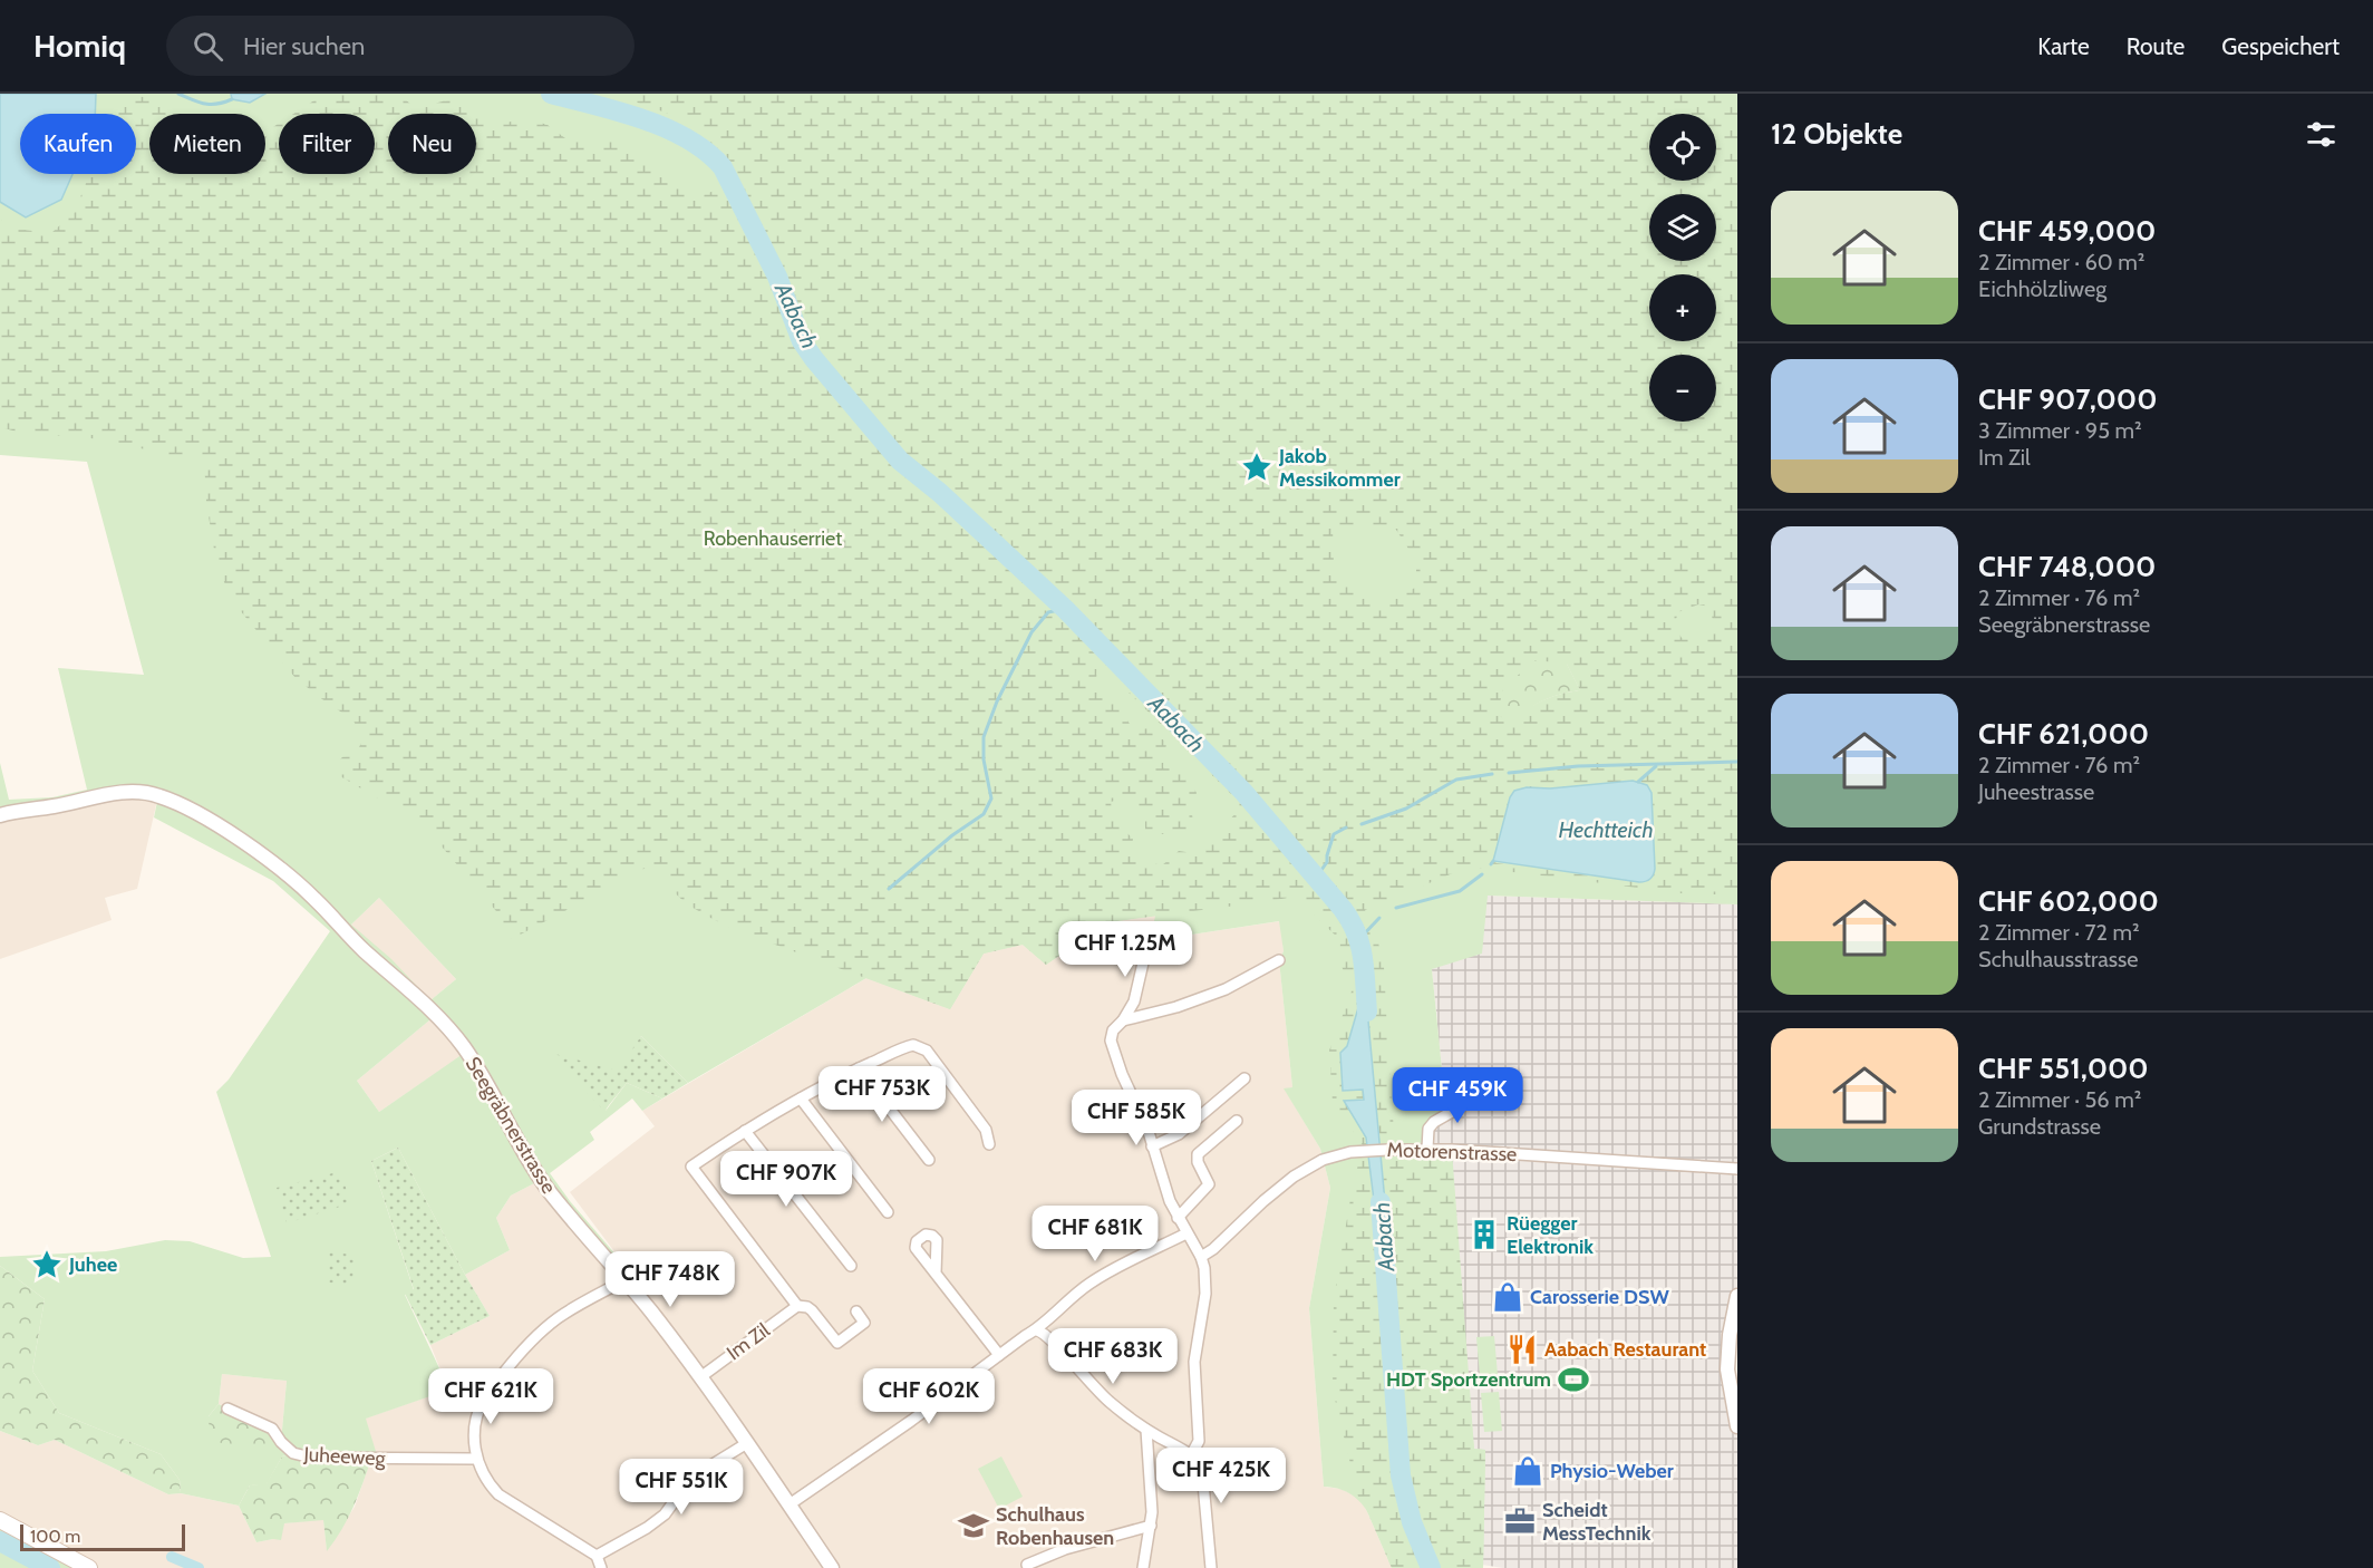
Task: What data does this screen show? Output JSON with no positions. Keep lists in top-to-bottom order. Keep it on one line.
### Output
{"streets":{"street":["Seegräbnerstrasse","Motorenstrasse","Im Zil","Juheeweg"]},"crossings":[["Seegräbnerstrasse","Im Zil"]],"water":["Aabach","Hechtteich"],"parks":["Robenhauserriet"],"places":{"place":["Jakob Messikommer","Juhee"],"building":["Rüegger Elektronik"],"shop":["Carosserie DSW","Physio-Weber"],"restaurant":["Aabach Restaurant"],"sports":["HDT Sportzentrum"],"office":["Scheidt MessTechnik"],"school or university":["Schulhaus Robenhausen"]},"scale_bar":"100 m","page":{"header":"Homiq","search":"Hier suchen","nav":["Karte","Route","Gespeichert"],"heading":"12 Objekte","map_buttons":["+","−"],"chip":["Kaufen","Mieten","Filter","Neu"],"list":[{"name":"CHF 459,000","note":"2 Zimmer · 60 m² · Eichhölzliweg"},{"name":"CHF 907,000","note":"3 Zimmer · 95 m² · Im Zil"},{"name":"CHF 748,000","note":"2 Zimmer · 76 m² · Seegräbnerstrasse"},{"name":"CHF 621,000","note":"2 Zimmer · 76 m² · Juheestrasse"},{"name":"CHF 602,000","note":"2 Zimmer · 72 m² · Schulhausstrasse"},{"name":"CHF 551,000","note":"2 Zimmer · 56 m² · Grundstrasse"}],"price":["CHF 1.25M","CHF 753K","CHF 459K","CHF 585K","CHF 907K","CHF 681K","CHF 748K","CHF 683K","CHF 621K","CHF 602K","CHF 425K","CHF 551K"],"scale":"100 m"}}
